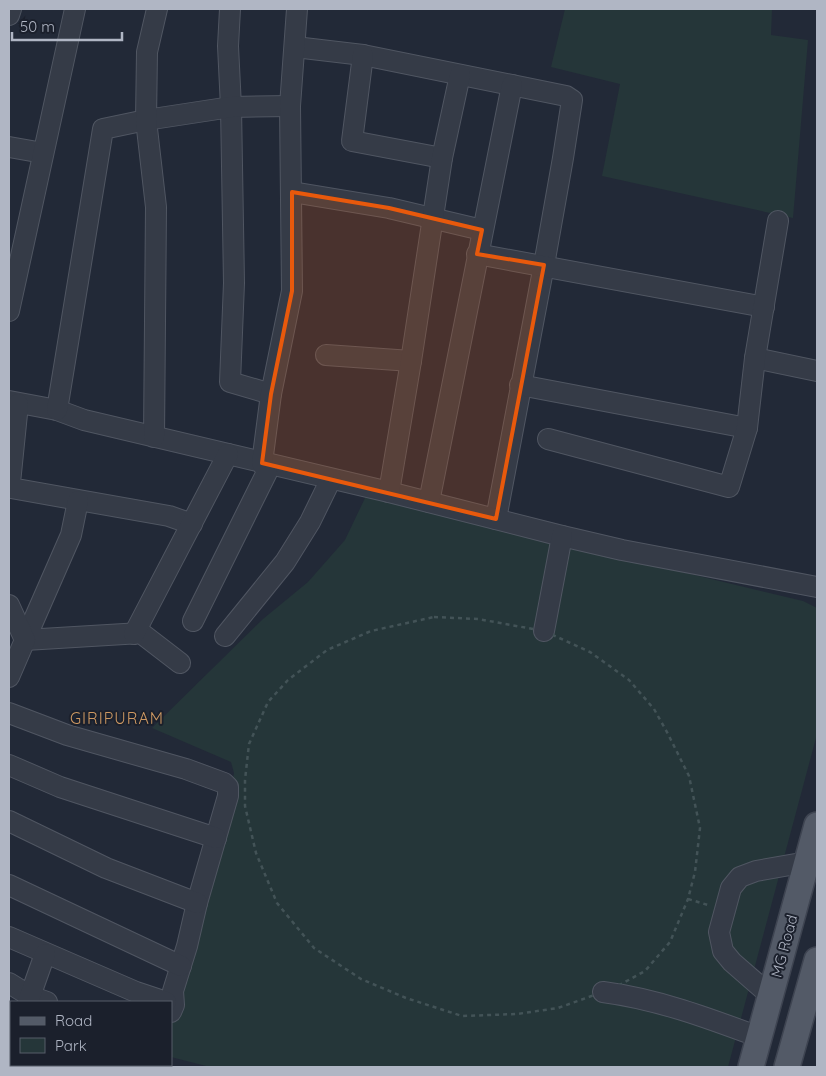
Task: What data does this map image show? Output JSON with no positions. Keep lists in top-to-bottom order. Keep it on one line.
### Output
{"streets":{"main road":["MG Road"]},"districts":["GIRIPURAM"],"legend":["Road","Park"],"scale_bar":"50 m"}
